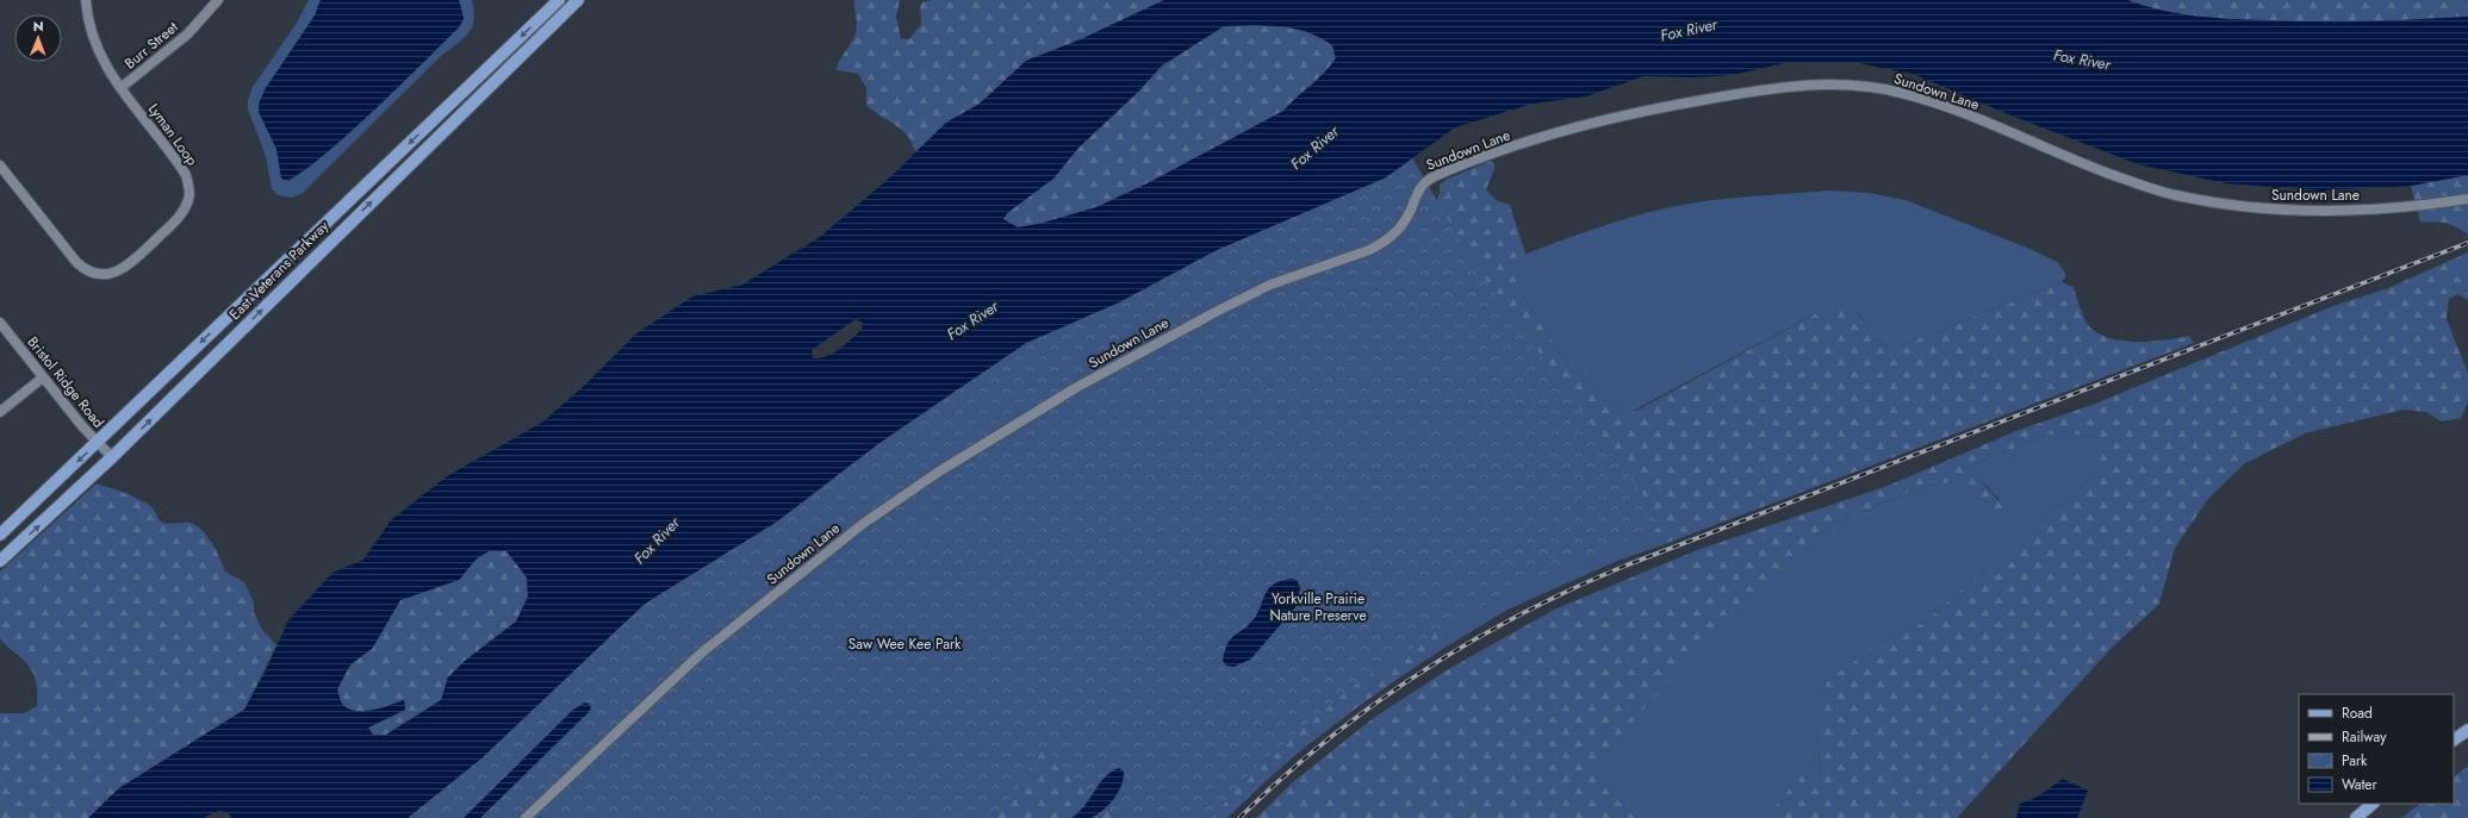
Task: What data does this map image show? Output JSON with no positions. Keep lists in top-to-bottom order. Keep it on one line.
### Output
{"streets":{"main road":["East Veterans Parkway"],"street":["Burr Street","Sundown Lane","Lyman Loop","Bristol Ridge Road"]},"crossings":[["Burr Street","Lyman Loop"],["East Veterans Parkway","Bristol Ridge Road"]],"water":["Fox River"],"parks":["Yorkville Prairie Nature Preserve","Saw Wee Kee Park"],"legend":["Road","Railway","Park","Water"],"north":"top"}
